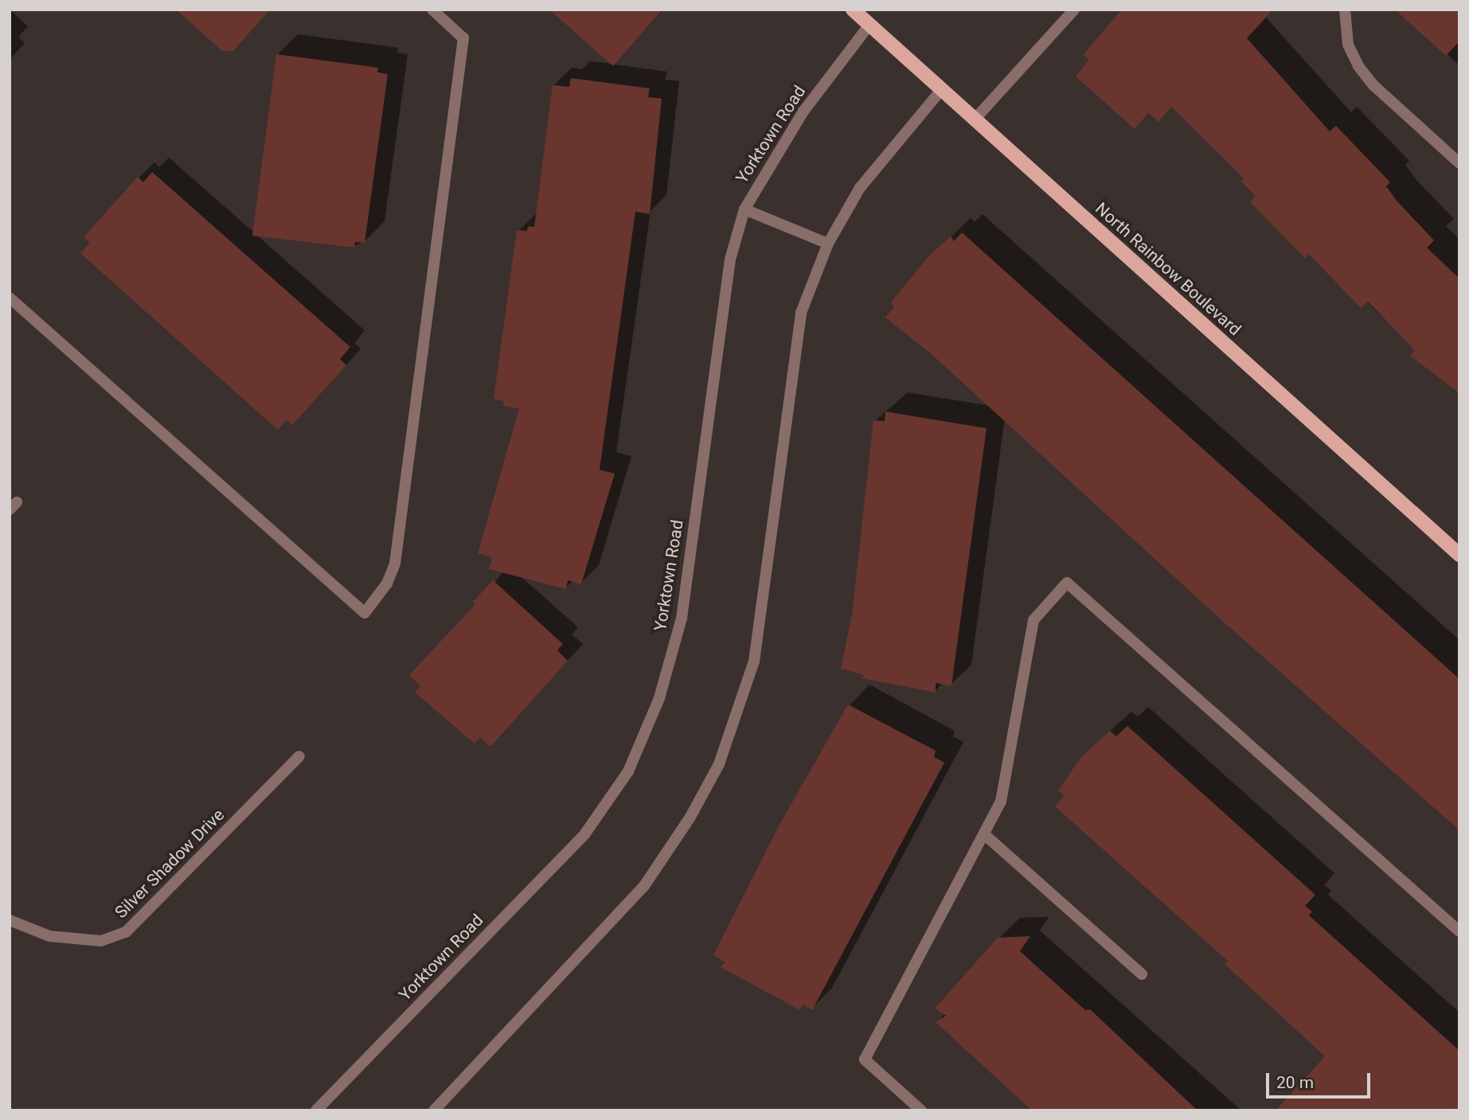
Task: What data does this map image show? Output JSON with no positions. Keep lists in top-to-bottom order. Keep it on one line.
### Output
{"streets":{"main road":["North Rainbow Boulevard"],"street":["Yorktown Road","Silver Shadow Drive"]},"crossings":[["Yorktown Road","North Rainbow Boulevard"]],"scale_bar":"20 m"}
